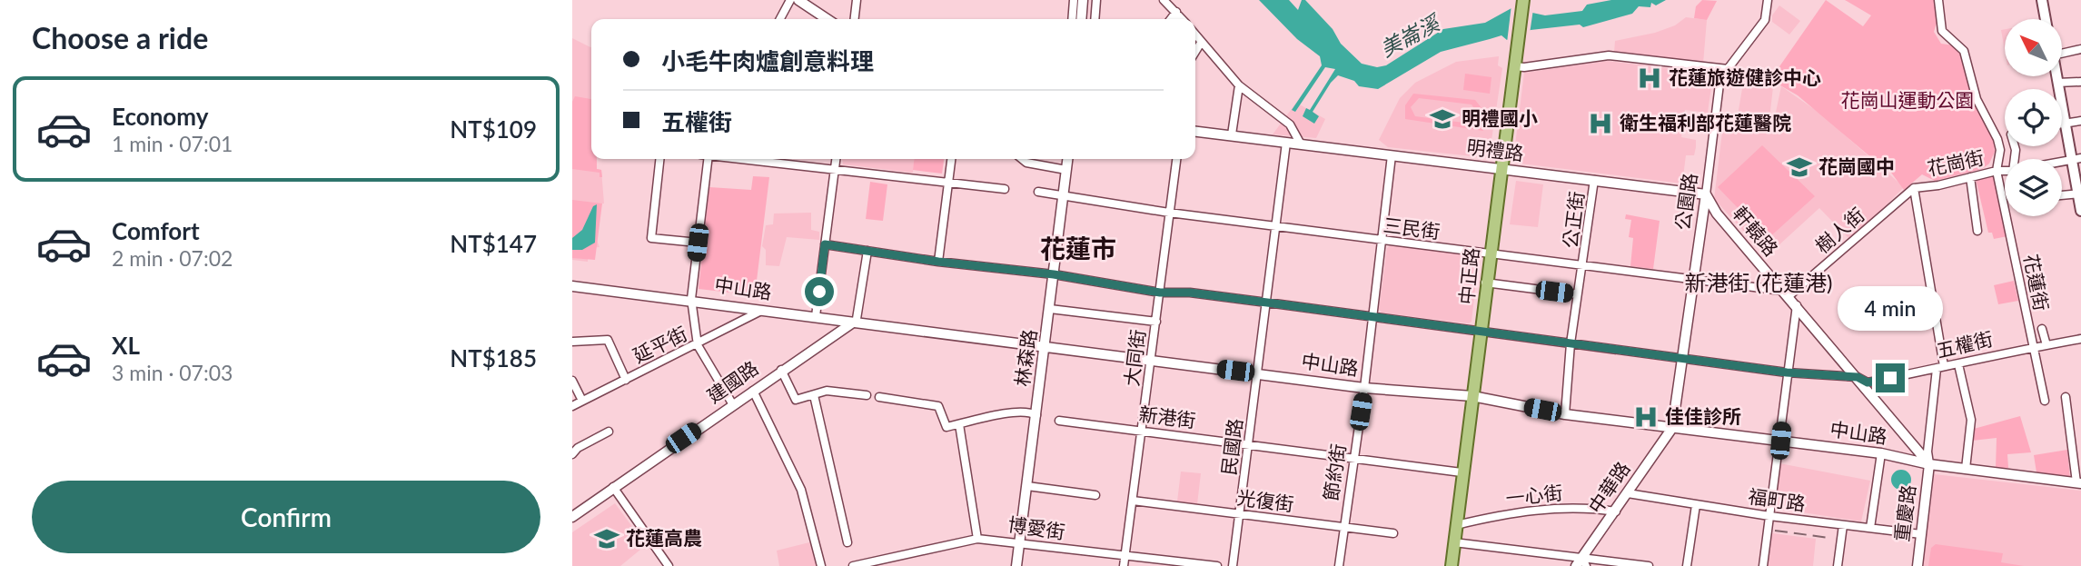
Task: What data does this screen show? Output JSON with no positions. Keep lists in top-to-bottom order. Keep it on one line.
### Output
{"streets":{"main road":["中正路"],"street":["明禮路","花崗街","公園路","公正街","三民街","樹人街","軒轅路","花蓮街","中山路","延平街","五權街","林森路","大同街","建國路","新港街","民國路","節約街","中華路","一心街","福町路","光復街","重慶路","博愛街"]},"crossings":[["明禮路","公園路"],["明禮路","公正街"],["明禮路","軒轅路"],["明禮路","中正路"],["明禮路","民國路"],["明禮路","節約街"],["花崗街","樹人街"],["花崗街","軒轅路"],["花崗街","花蓮街"],["花崗街","中山路"],["花崗街","五權街"],["花崗街","重慶路"],["公園路","三民街"],["公園路","軒轅路"],["公園路","中山路"],["公園路","五權街"],["公園路","中華路"],["公正街","三民街"],["公正街","中山路"],["公正街","五權街"],["三民街","樹人街"],["三民街","軒轅路"],["三民街","中正路"],["三民街","林森路"],["三民街","大同街"],["三民街","民國路"],["三民街","節約街"],["樹人街","軒轅路"],["軒轅路","中山路"],["軒轅路","五權街"],["軒轅路","重慶路"],["中正路","中山路"],["中正路","五權街"],["中正路","新港街"],["中正路","一心街"],["花蓮街","五權街"],["中山路","延平街"],["中山路","林森路"],["中山路","大同街"],["中山路","建國路"],["中山路","民國路"],["中山路","節約街"],["中山路","中華路"],["中山路","重慶路"],["五權街","林森路"],["五權街","大同街"],["五權街","民國路"],["五權街","節約街"],["林森路","博愛街"],["大同街","新港街"],["大同街","光復街"],["大同街","博愛街"],["新港街","民國路"],["新港街","節約街"],["民國路","光復街"],["節約街","光復街"],["中華路","一心街"],["中華路","福町路"],["福町路","重慶路"]],"districts":["花蓮市","新港街 (花蓮港)"],"water":["美崙溪"],"parks":["花崗山運動公園"],"places":{"hospital":["花蓮旅遊健診中心","衛生福利部花蓮醫院","佳佳診所"],"school or university":["明禮國小","花崗國中","花蓮高農"]},"north":"top left","page":{"heading":"Choose a ride","banner":["小毛牛肉爐創意料理","五權街"],"list":[{"name":"Economy","note":"1 min · 07:01","value":"NT$109"},{"name":"Comfort","note":"2 min · 07:02","value":"NT$147"},{"name":"XL","note":"3 min · 07:03","value":"NT$185"}],"bubble":"4 min","buttons":"Confirm"}}
